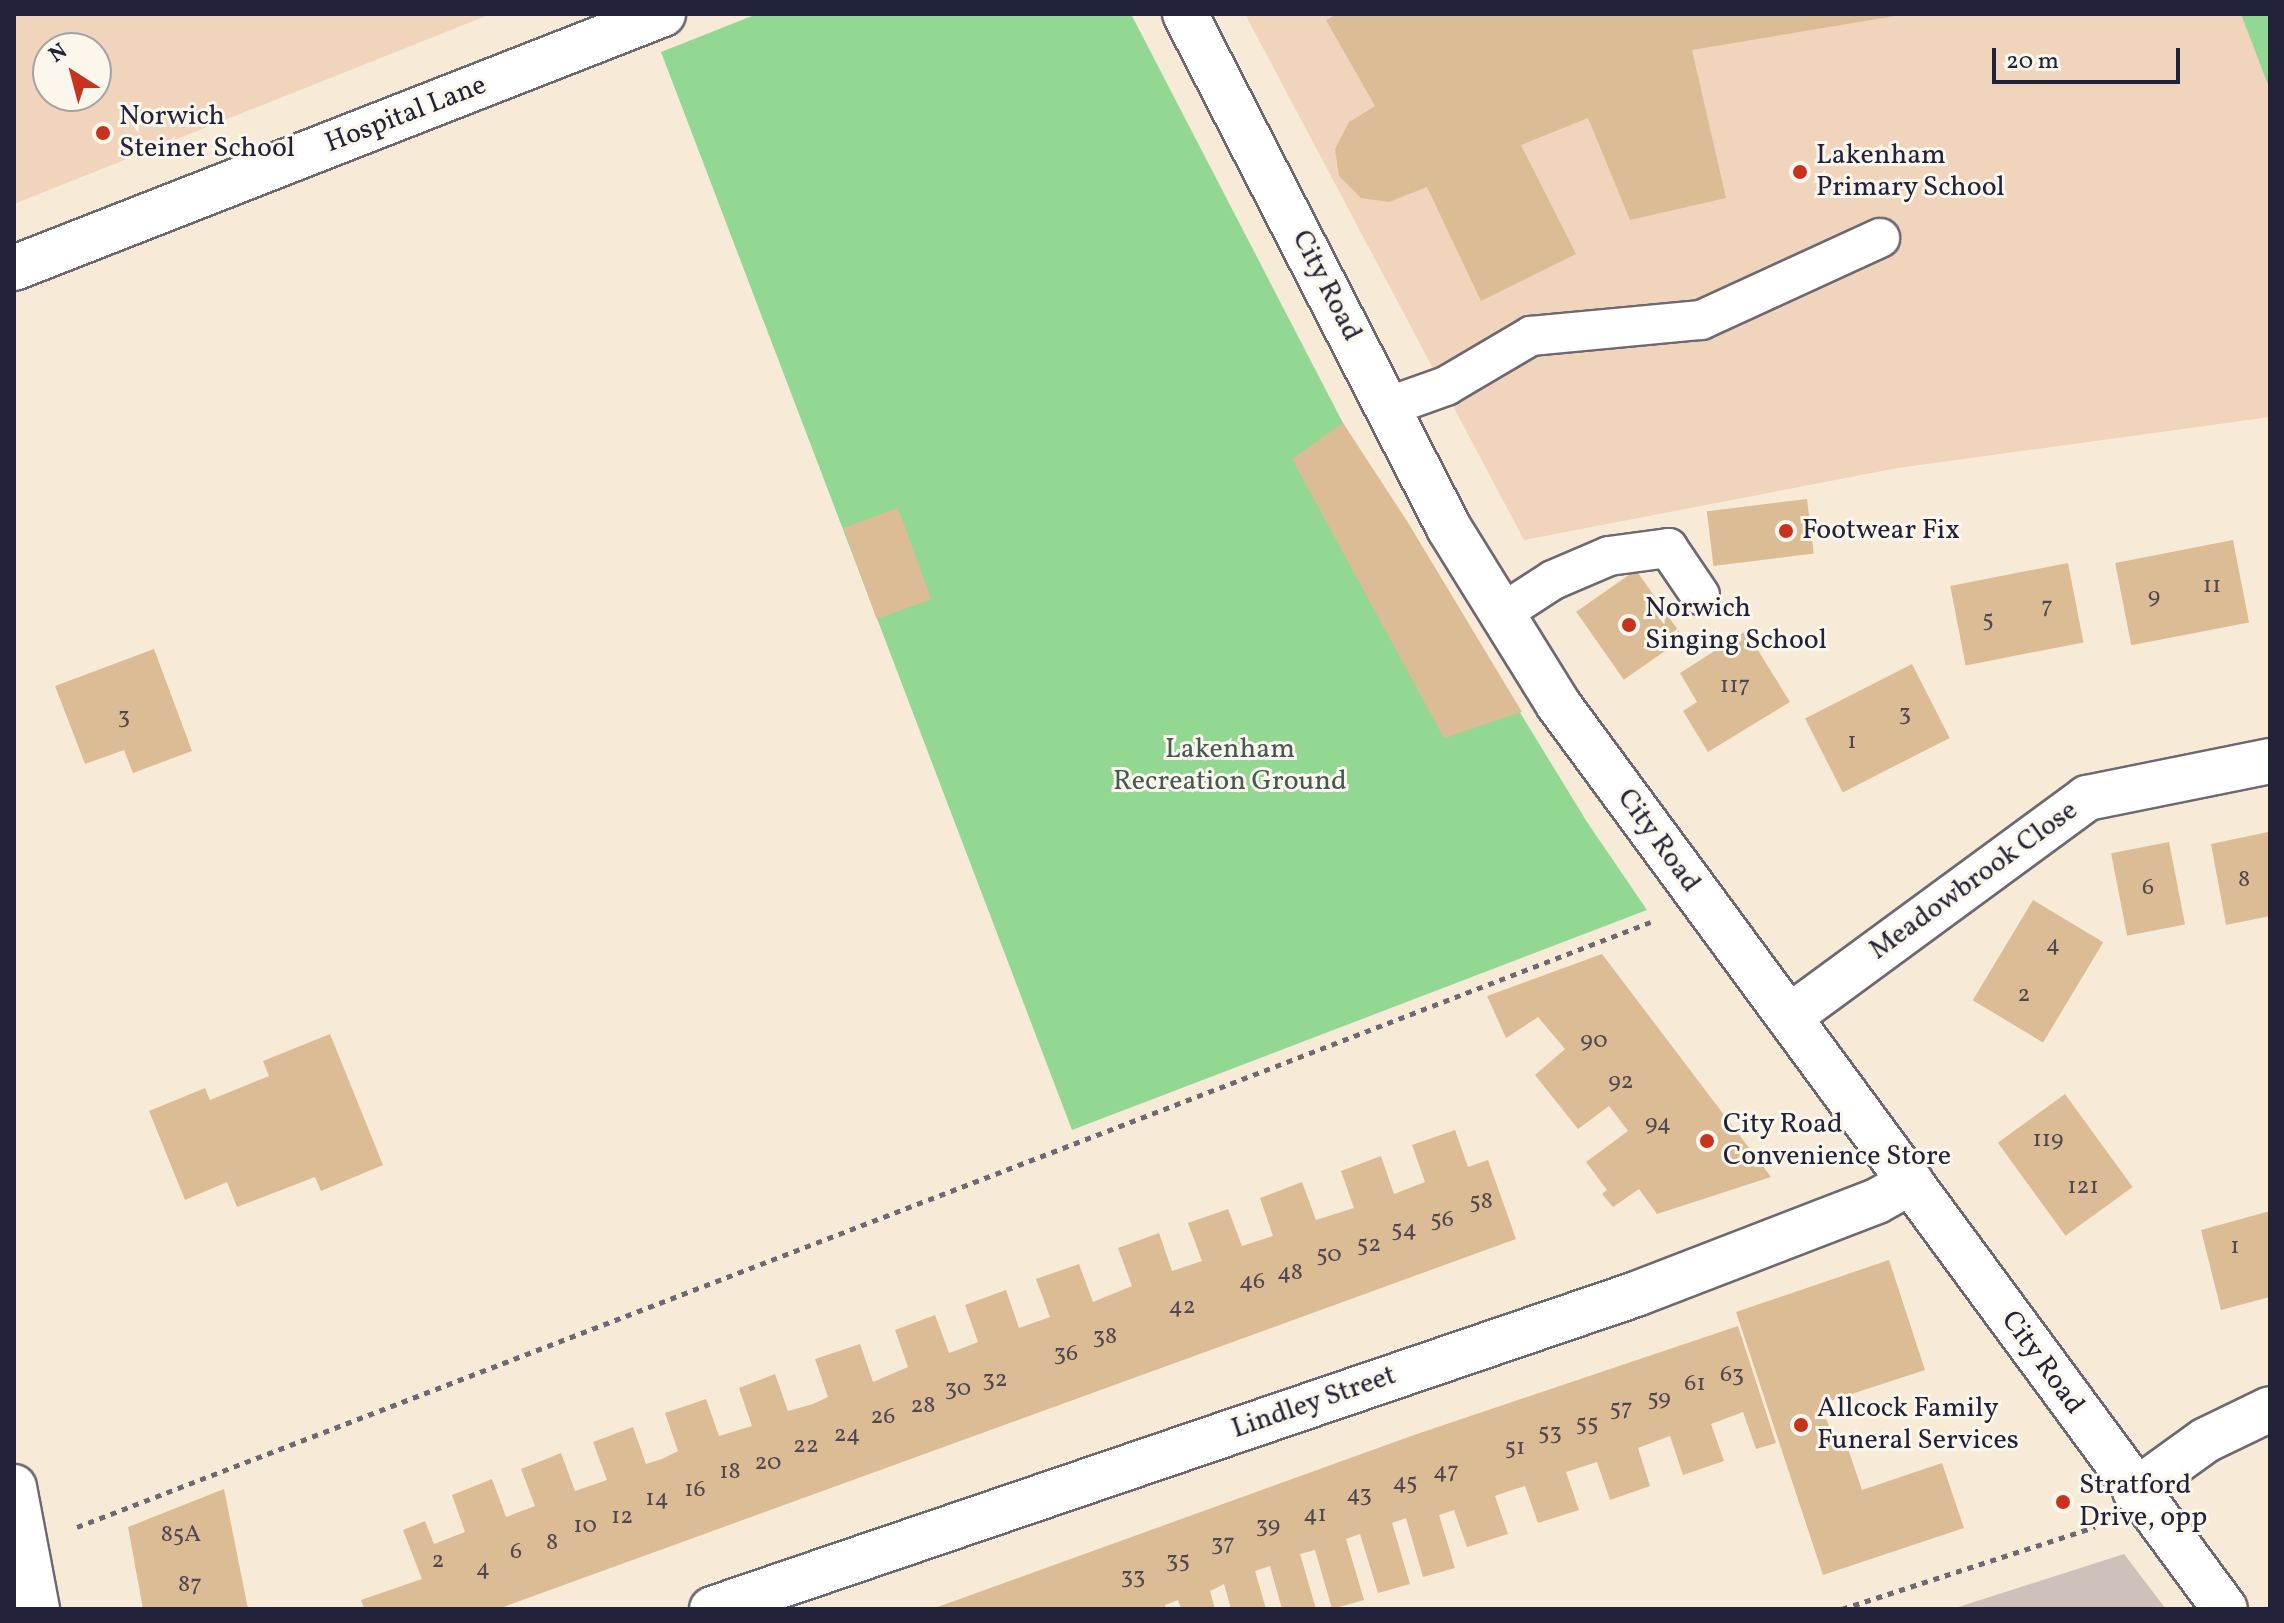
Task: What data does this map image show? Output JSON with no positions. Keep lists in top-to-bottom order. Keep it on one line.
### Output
{"streets":{"street":["Hospital Lane","City Road","Meadowbrook Close","Lindley Street"]},"crossings":[["City Road","Meadowbrook Close"],["City Road","Lindley Street"]],"parks":["Lakenham Recreation Ground"],"places":["Norwich Steiner School","Lakenham Primary School","Footwear Fix","Norwich Singing School","City Road Convenience Store","Allcock Family Funeral Services","Stratford Drive, opp"],"house_numbers":["11","9","7","5","117","3","3","1","8","6","4","2","90","92","94","119","121","58","56","54","52","1","50","48","46","42","38","36","63","32","61","30","59","28","57","26","55","53","24","22","51","20","18","47","45","16","43","14","41","12","10","39","85A","8","37","6","2","35","4","33","87"],"scale_bar":"20 m","north":"top left"}
